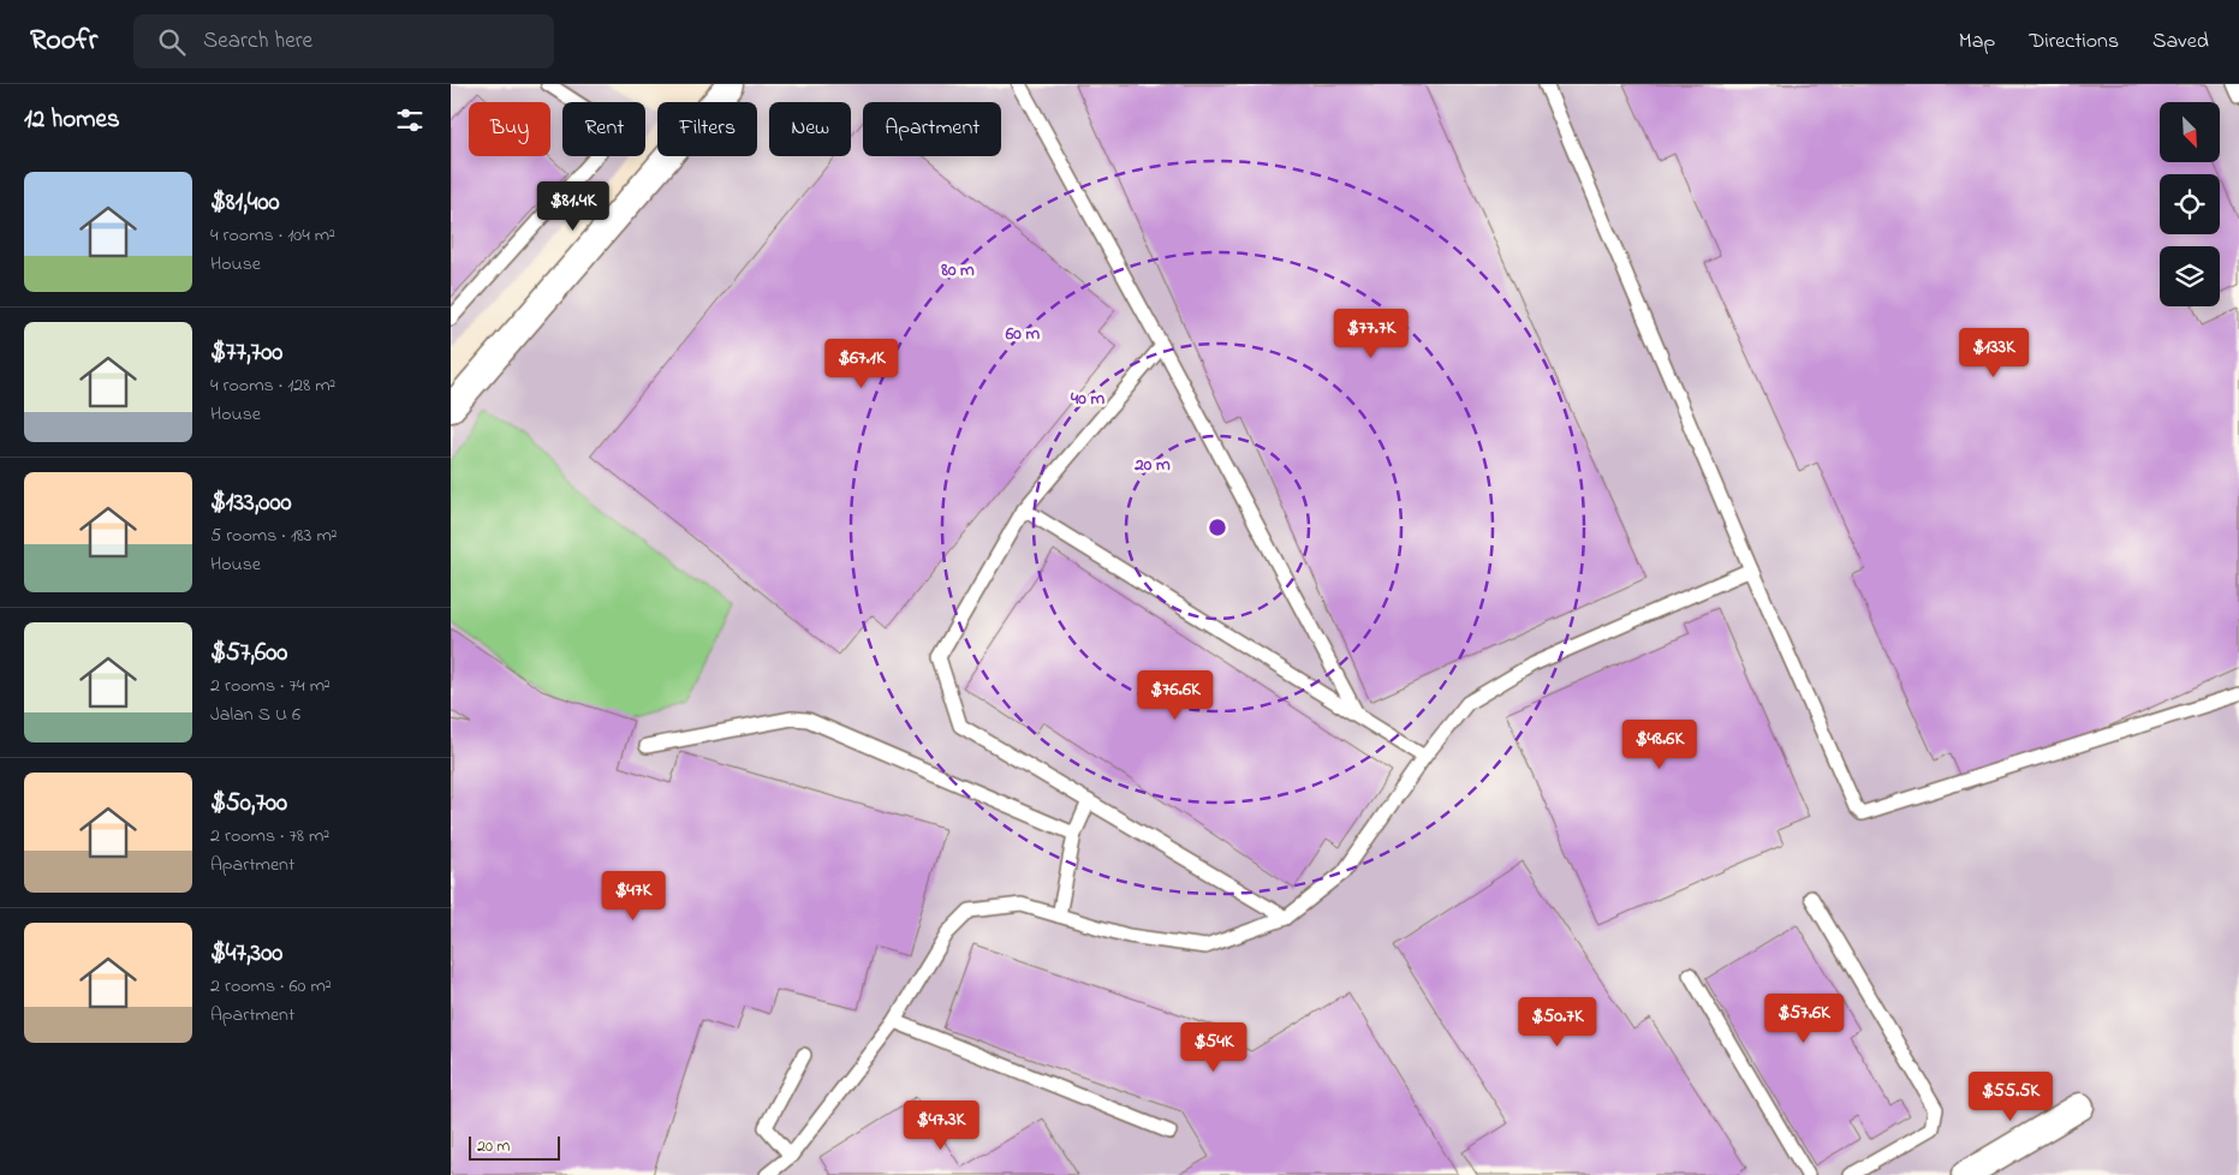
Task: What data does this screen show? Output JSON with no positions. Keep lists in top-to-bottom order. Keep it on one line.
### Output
{"scale_bar":"20 m","north":"bottom right","page":{"header":"Roofr","search":"Search here","nav":["Map","Directions","Saved"],"heading":"12 homes","chip":["Buy","Rent","Filters","New","Apartment"],"list":[{"name":"$81,400","note":"4 rooms · 104 m² · House"},{"name":"$77,700","note":"4 rooms · 128 m² · House"},{"name":"$133,000","note":"5 rooms · 183 m² · House"},{"name":"$57,600","note":"2 rooms · 74 m² · Jalan S U 6"},{"name":"$50,700","note":"2 rooms · 78 m² · Apartment"},{"name":"$47,300","note":"2 rooms · 60 m² · Apartment"}],"price":["$81.4K","$77.7K","$133K","$67.1K","$76.6K","$48.6K","$47K","$57.6K","$50.7K","$54K","$55.5K","$47.3K"],"scale":"20 m"},"rings":["80 m","60 m","40 m","20 m"]}
